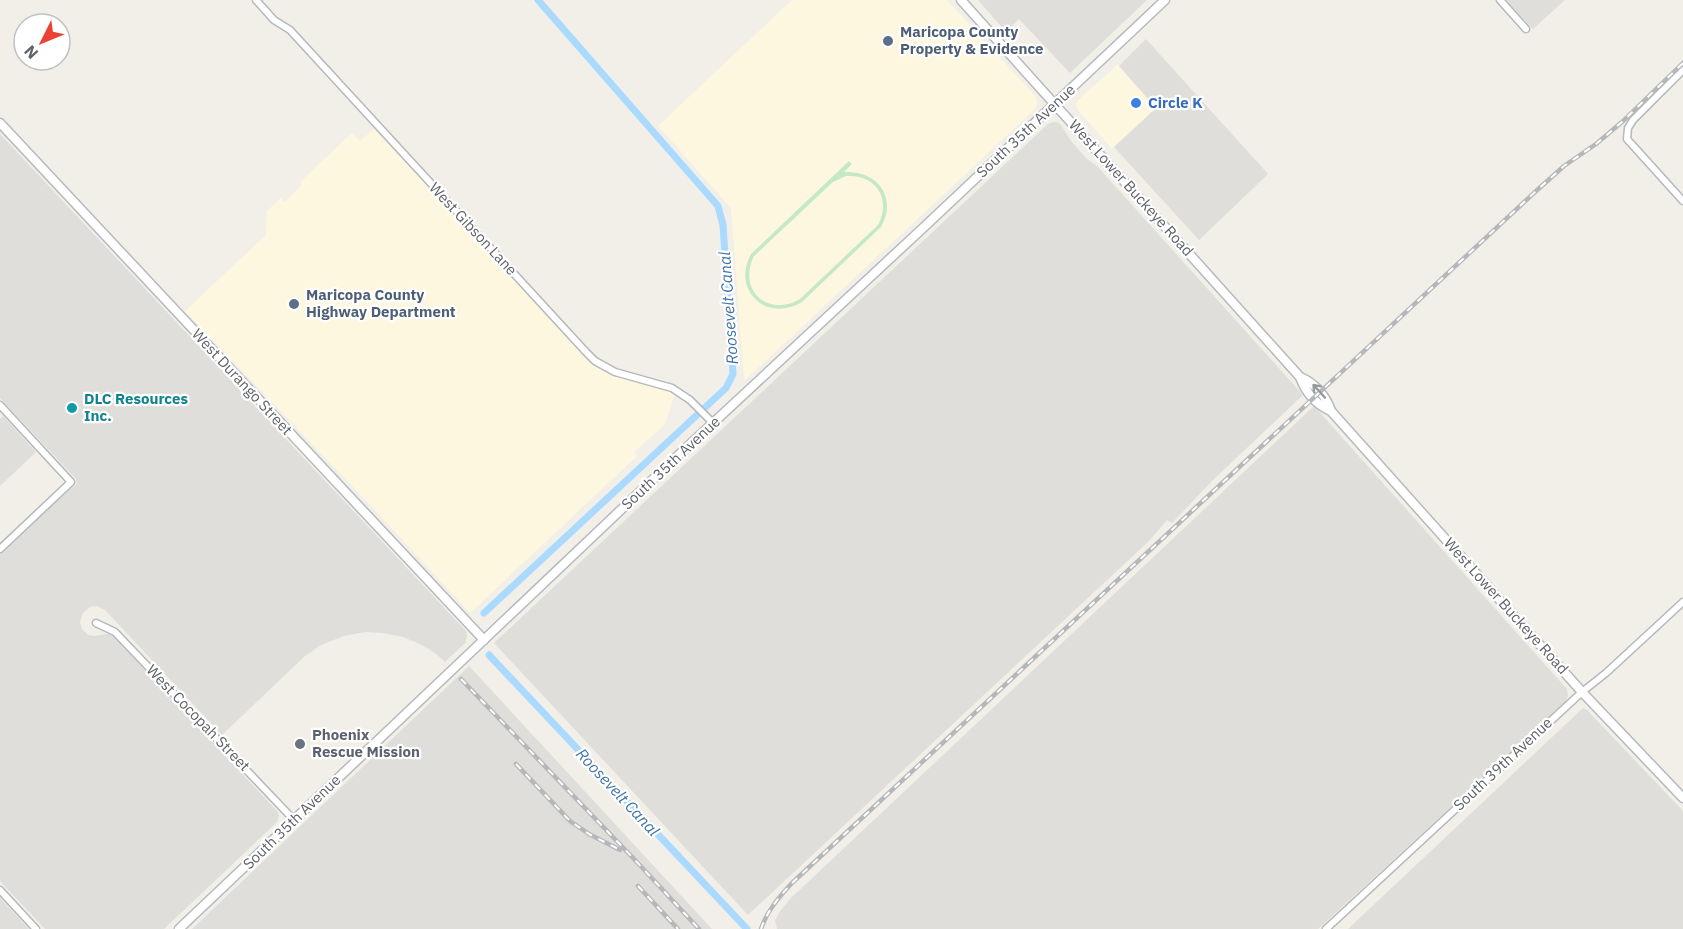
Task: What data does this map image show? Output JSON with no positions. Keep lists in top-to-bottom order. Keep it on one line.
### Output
{"streets":{"main road":["South 35th Avenue","West Lower Buckeye Road","West Durango Street"],"street":["West Gibson Lane","West Cocopah Street","South 39th Avenue"]},"crossings":[["South 35th Avenue","West Lower Buckeye Road"],["South 35th Avenue","West Gibson Lane"],["South 35th Avenue","West Durango Street"],["South 35th Avenue","West Cocopah Street"],["West Lower Buckeye Road","South 39th Avenue"]],"water":["Roosevelt Canal"],"places":["Maricopa County Property & Evidence","Circle K","Maricopa County Highway Department","DLC Resources Inc.","Phoenix Rescue Mission"],"north":"bottom left"}
